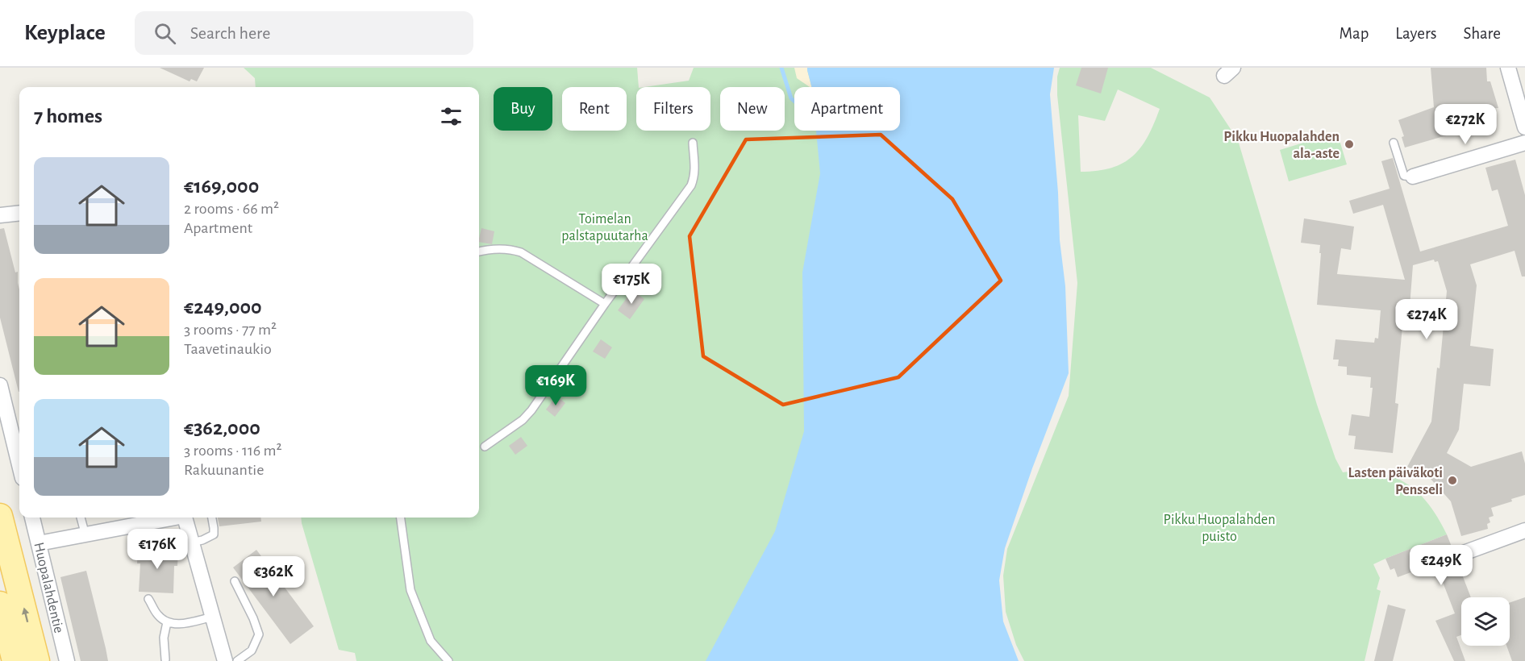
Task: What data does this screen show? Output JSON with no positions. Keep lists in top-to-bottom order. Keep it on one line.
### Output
{"streets":{"main road":["Huopalahdentie"]},"parks":["Toimelan palstapuutarha","Pikku Huopalahden puisto"],"places":["Pikku Huopalahden ala-aste","Lasten päiväkoti Pensseli"],"page":{"header":"Keyplace","search":"Search here","nav":["Map","Layers","Share"],"chip":["Buy","Rent","Filters","New","Apartment"],"heading":"7 homes","price":["€272K","€175K","€274K","€169K","€176K","€249K","€362K"],"list":[{"name":"€169,000","note":"2 rooms · 66 m² · Apartment"},{"name":"€249,000","note":"3 rooms · 77 m² · Taavetinaukio"},{"name":"€362,000","note":"3 rooms · 116 m² · Rakuunantie"}]}}
